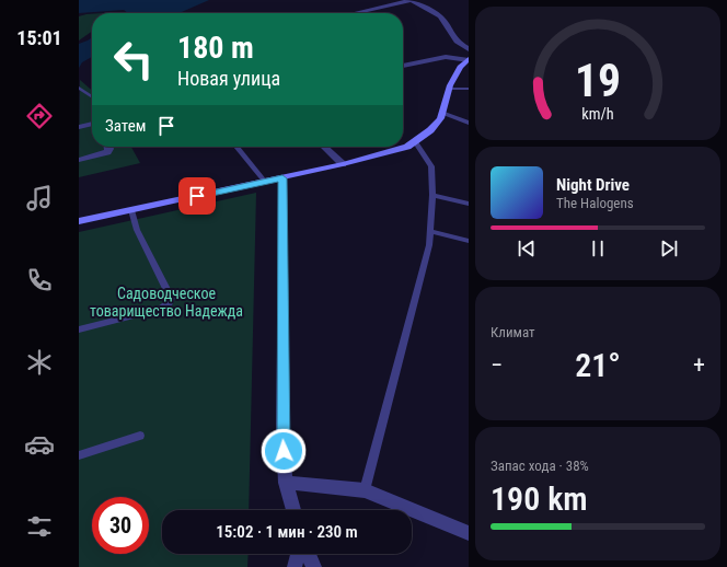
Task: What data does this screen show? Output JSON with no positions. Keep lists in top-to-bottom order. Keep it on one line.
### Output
{"parks":["Садоводческое товарищество Надежда"],"page":{"tabs":"15:01","turn":["180 m","Новая улица"],"then":"Затем","song":["Night Drive","The Halogens"],"tile":["Климат",["Запас хода · 38%","190 km"]],"heat":["−","21°","+"],"limit":"30","trip":"15:02 · 1 мин · 230 m","gauge":["19","km/h"]}}
